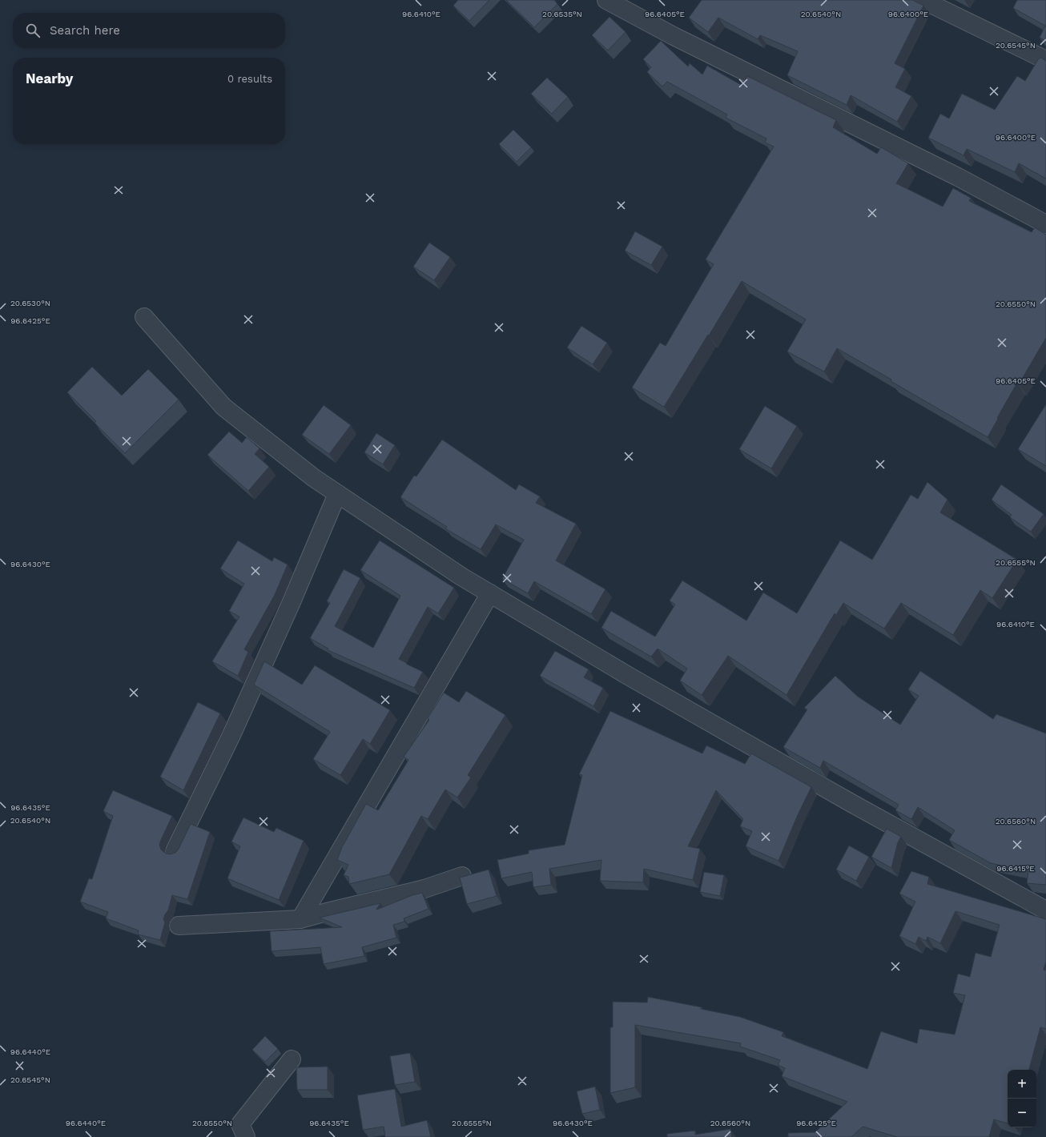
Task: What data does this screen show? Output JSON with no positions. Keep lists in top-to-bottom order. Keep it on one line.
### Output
{"page":{"search":"Search here","heading":["Nearby","0 results"],"map_buttons":["+","−"]},"coordinates":["96.6410°E","20.6535°N","96.6405°E","20.6540°N","96.6400°E","20.6545°N","20.6530°N","20.6550°N","96.6425°E","20.6555°N","96.6430°E","96.6435°E","20.6560°N","96.6415°E","96.6440°E"]}
